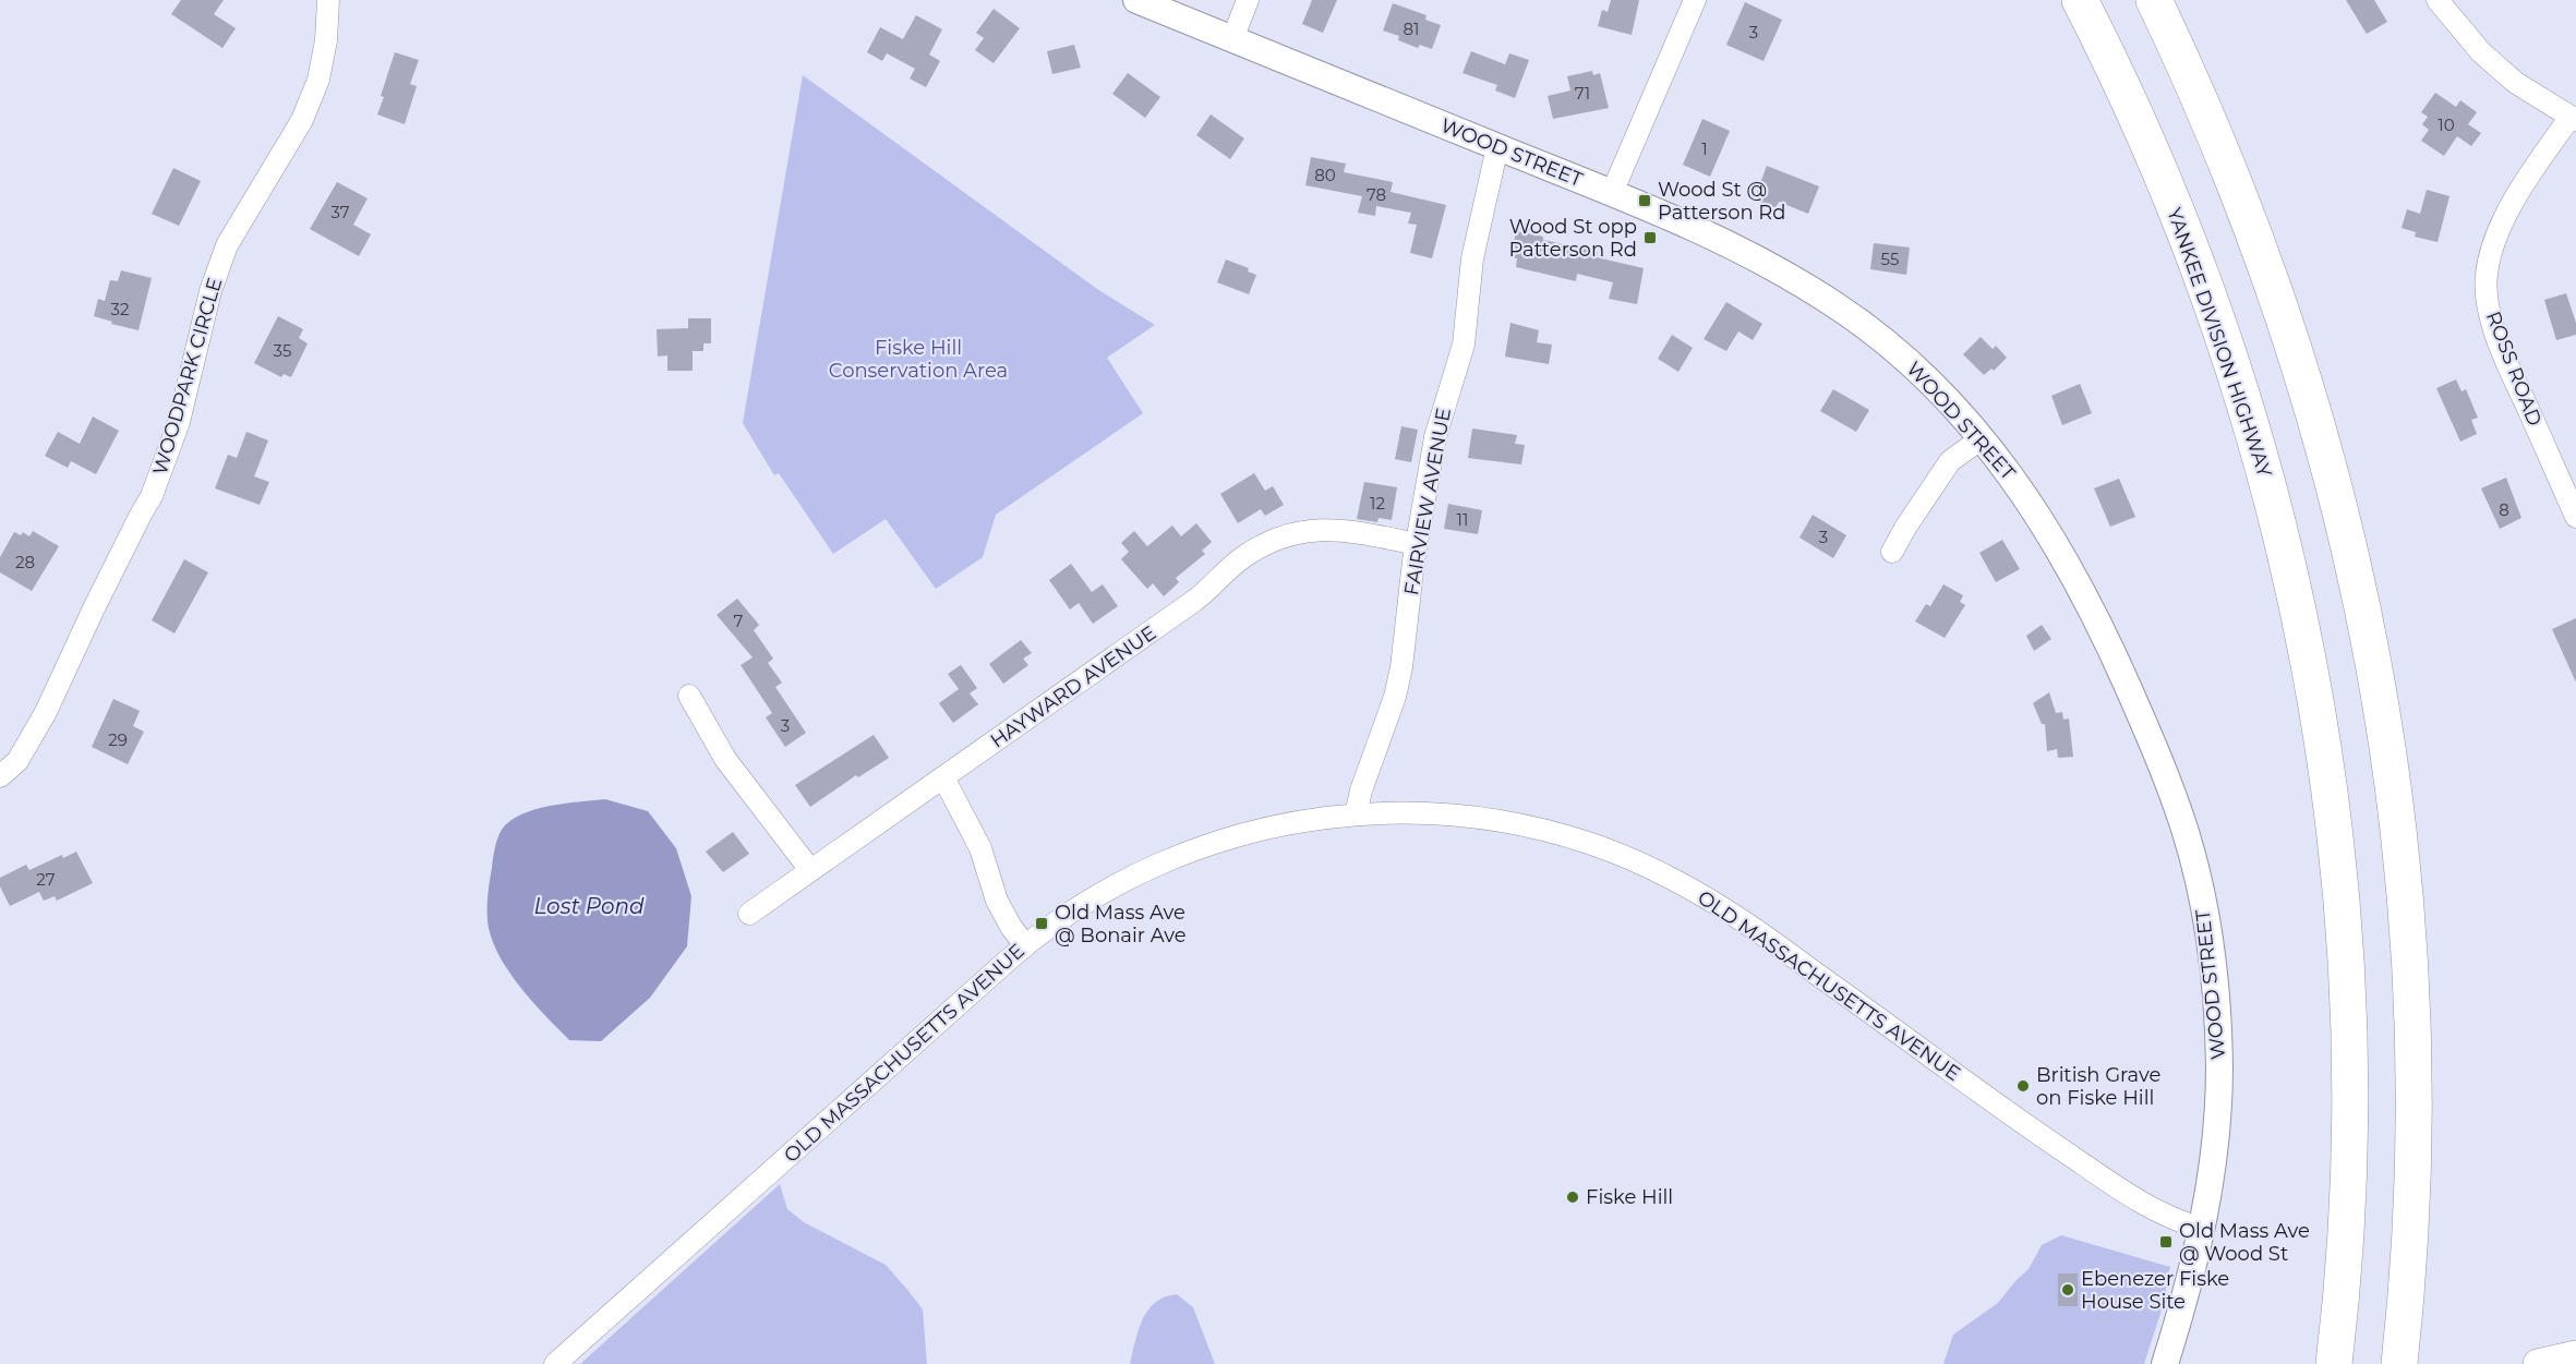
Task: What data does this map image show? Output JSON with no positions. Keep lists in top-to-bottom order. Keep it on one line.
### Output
{"streets":{"highway":["YANKEE DIVISION HIGHWAY"],"street":["WOOD STREET","ROSS ROAD","WOODPARK CIRCLE","FAIRVIEW AVENUE","HAYWARD AVENUE","OLD MASSACHUSETTS AVENUE"]},"crossings":[["WOOD STREET","FAIRVIEW AVENUE"],["WOOD STREET","OLD MASSACHUSETTS AVENUE"],["FAIRVIEW AVENUE","HAYWARD AVENUE"],["FAIRVIEW AVENUE","OLD MASSACHUSETTS AVENUE"]],"water":["Lost Pond"],"parks":["Fiske Hill Conservation Area"],"places":{"transit":["Wood St @ Patterson Rd","Wood St opp Patterson Rd","Old Mass Ave @ Bonair Ave","Old Mass Ave @ Wood St"],"other":["British Grave on Fiske Hill","Fiske Hill","Ebenezer Fiske House Site"]},"house_numbers":["81","3","71","10","1","80","78","37","55","32","35","12","8","11","3","28","7","3","29","27"]}
